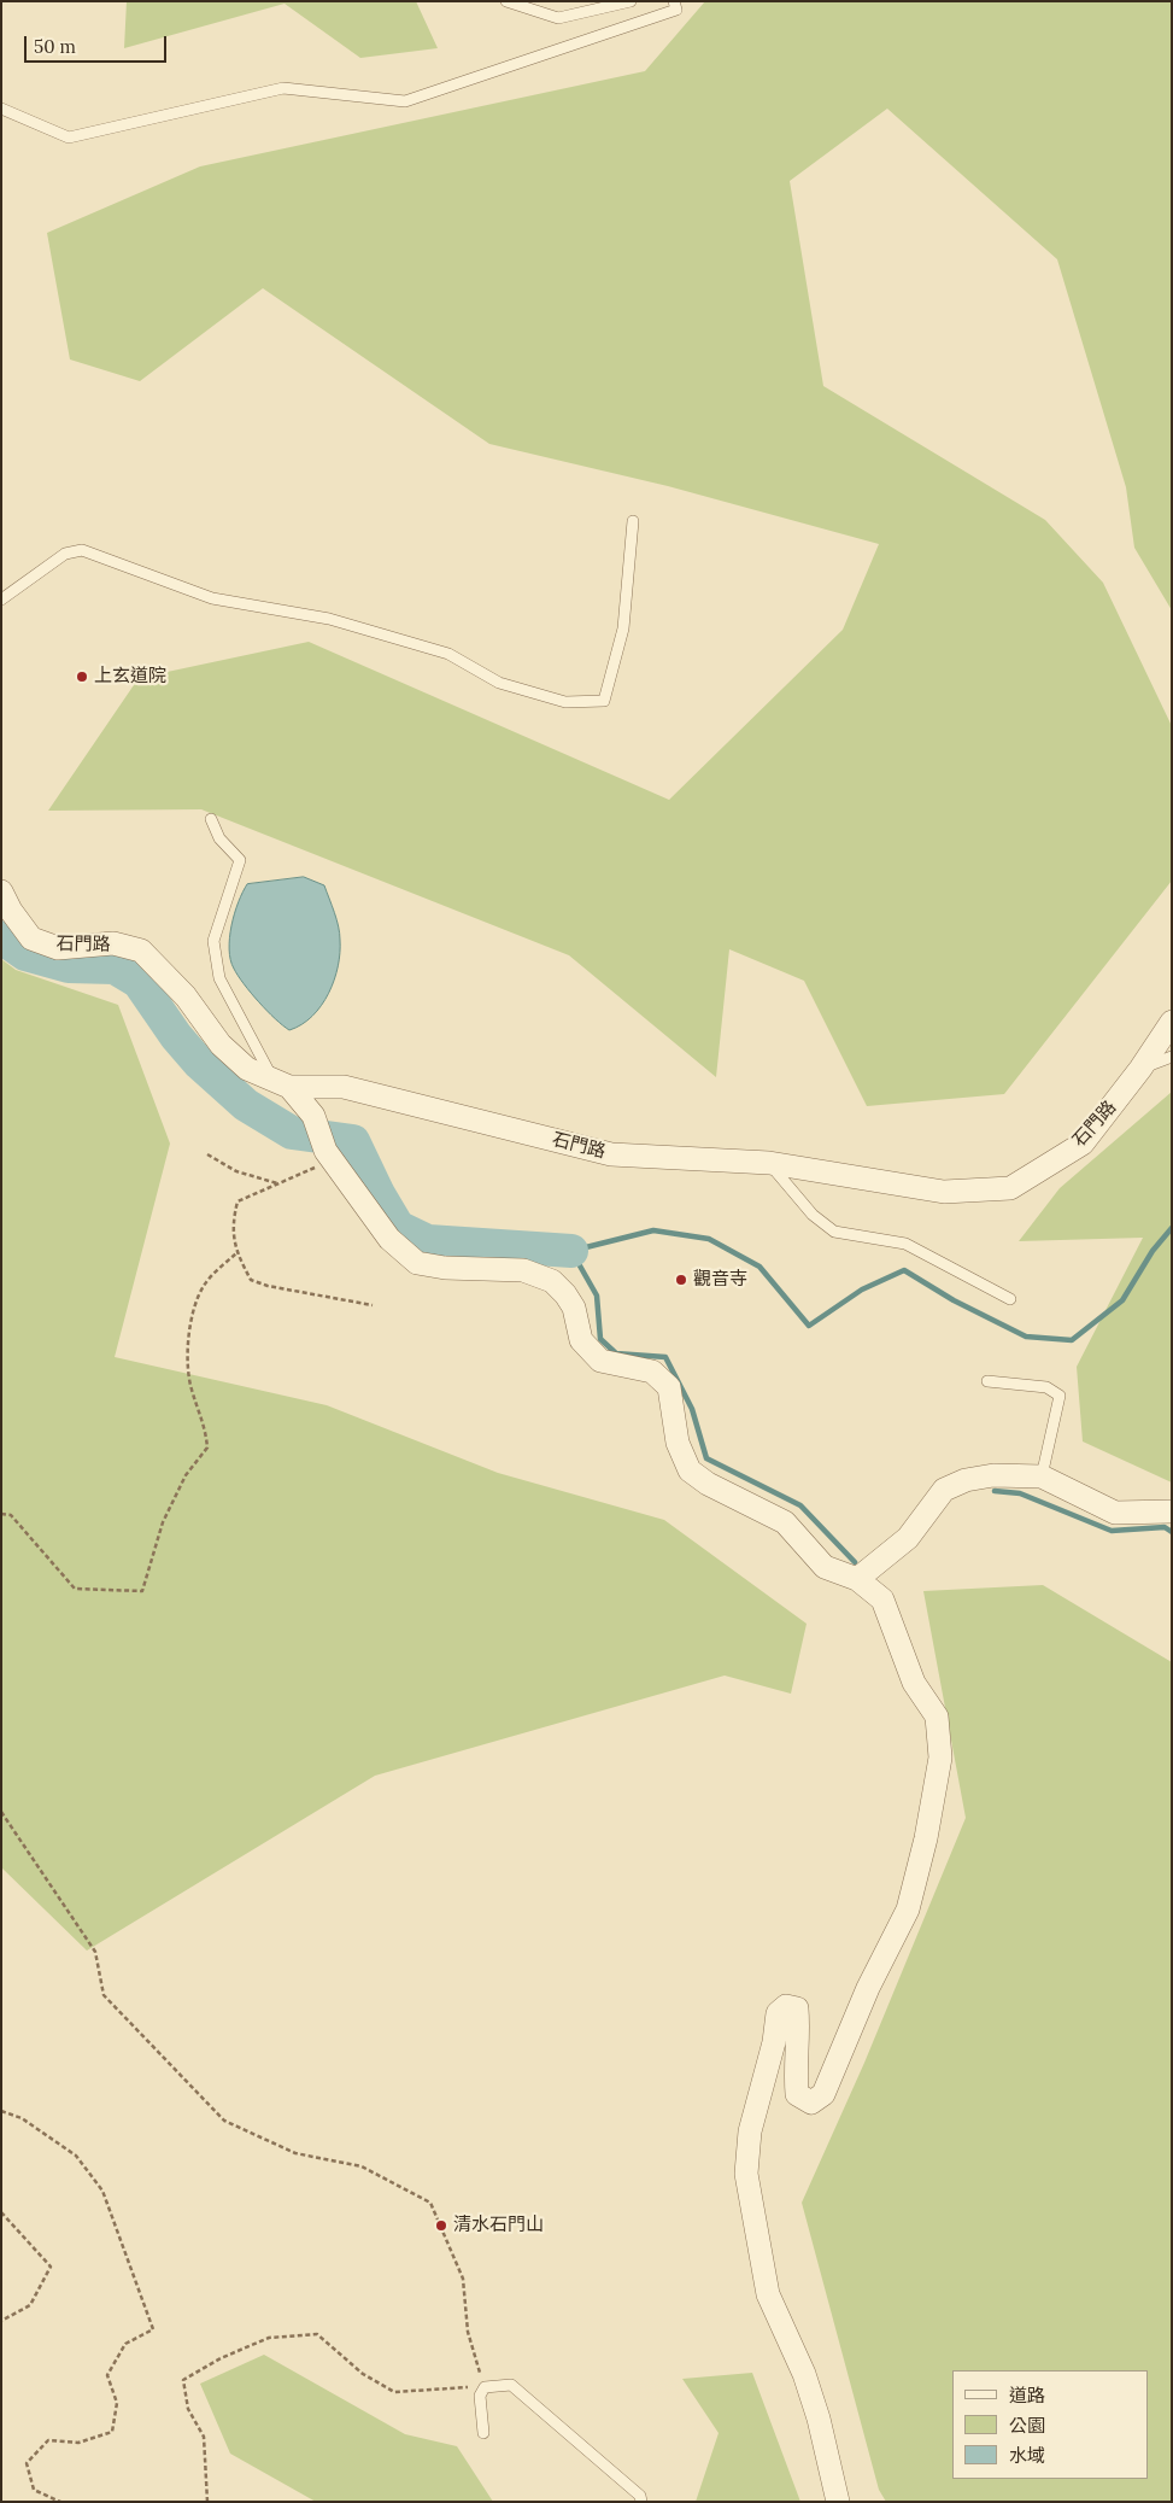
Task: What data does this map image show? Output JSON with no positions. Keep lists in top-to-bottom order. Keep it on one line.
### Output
{"streets":{"street":["石門路"]},"places":["上玄道院","觀音寺","清水石門山"],"legend":["道路","公園","水域"],"scale_bar":"50 m"}
